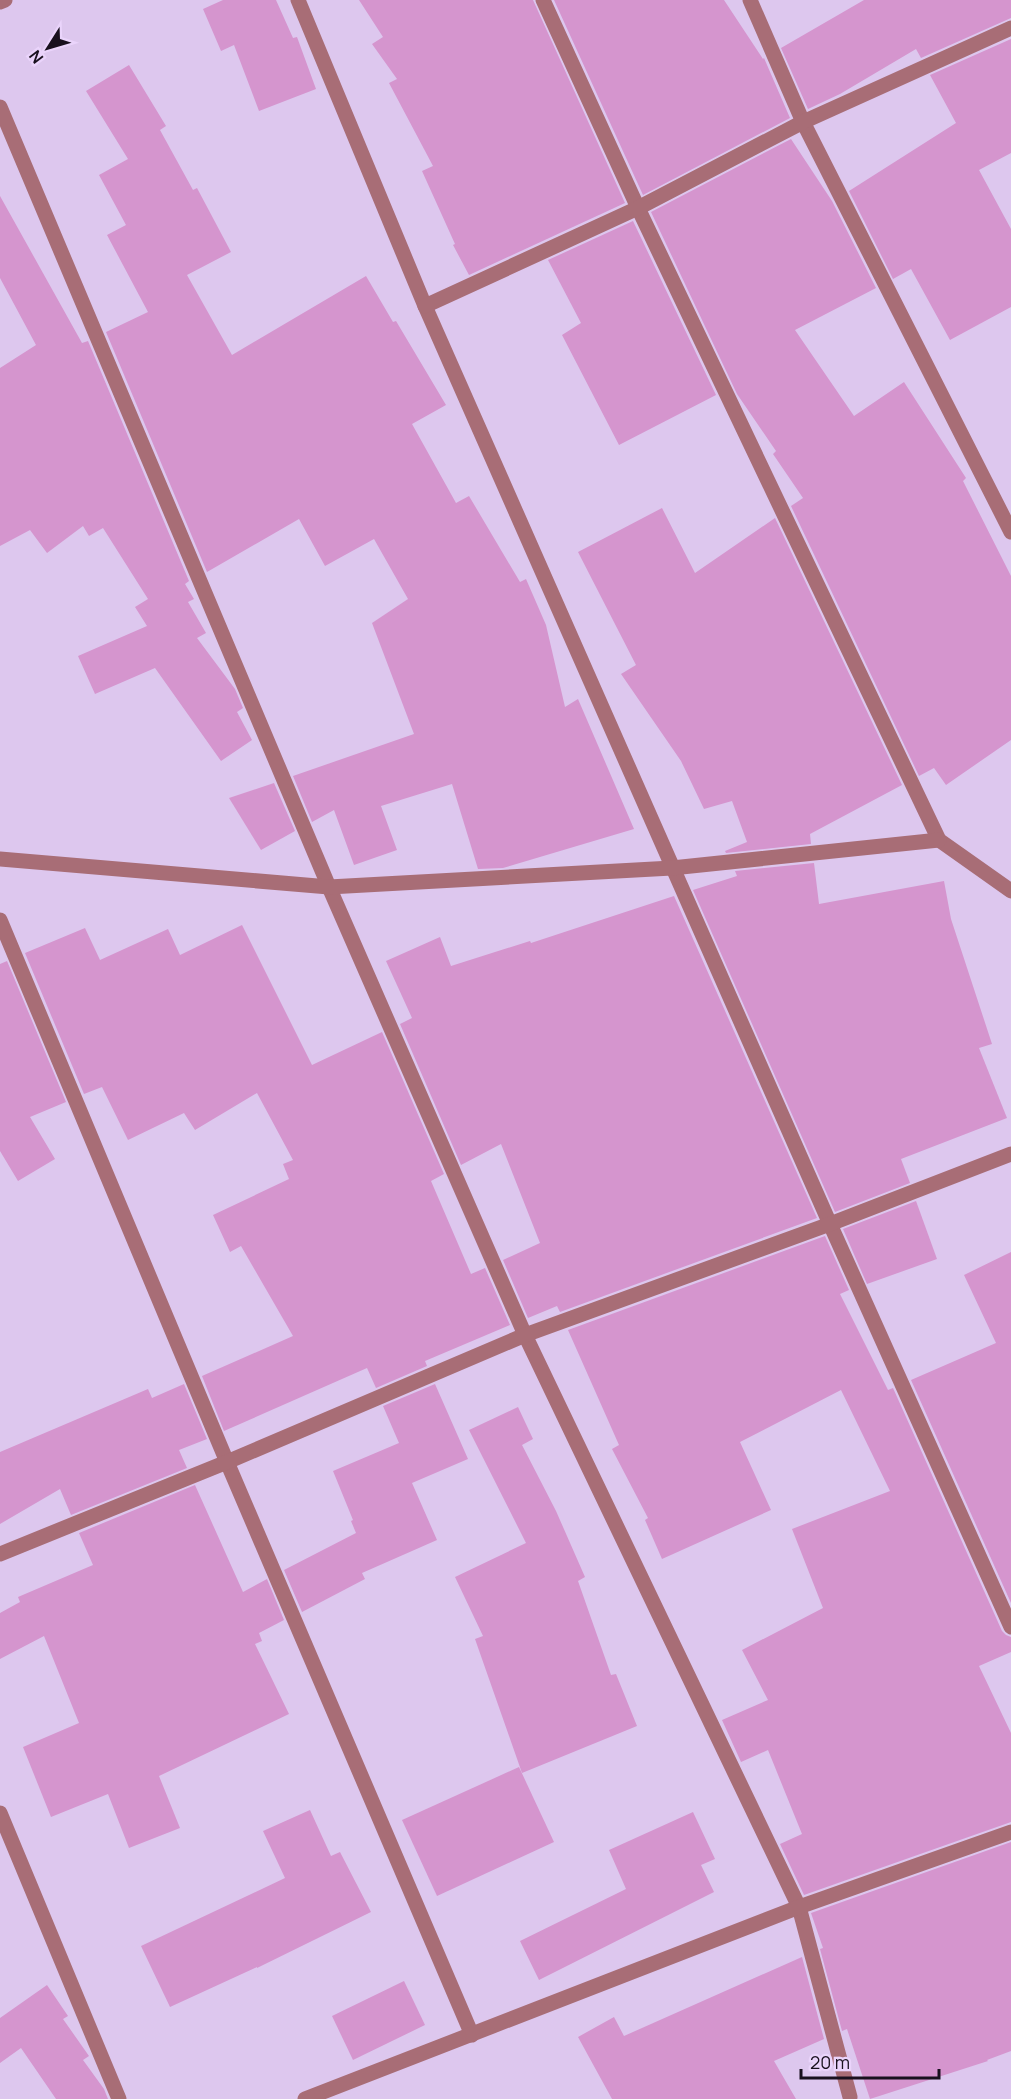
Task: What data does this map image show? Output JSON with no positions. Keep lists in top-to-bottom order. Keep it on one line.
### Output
{"scale_bar":"20 m","north":"bottom left"}
